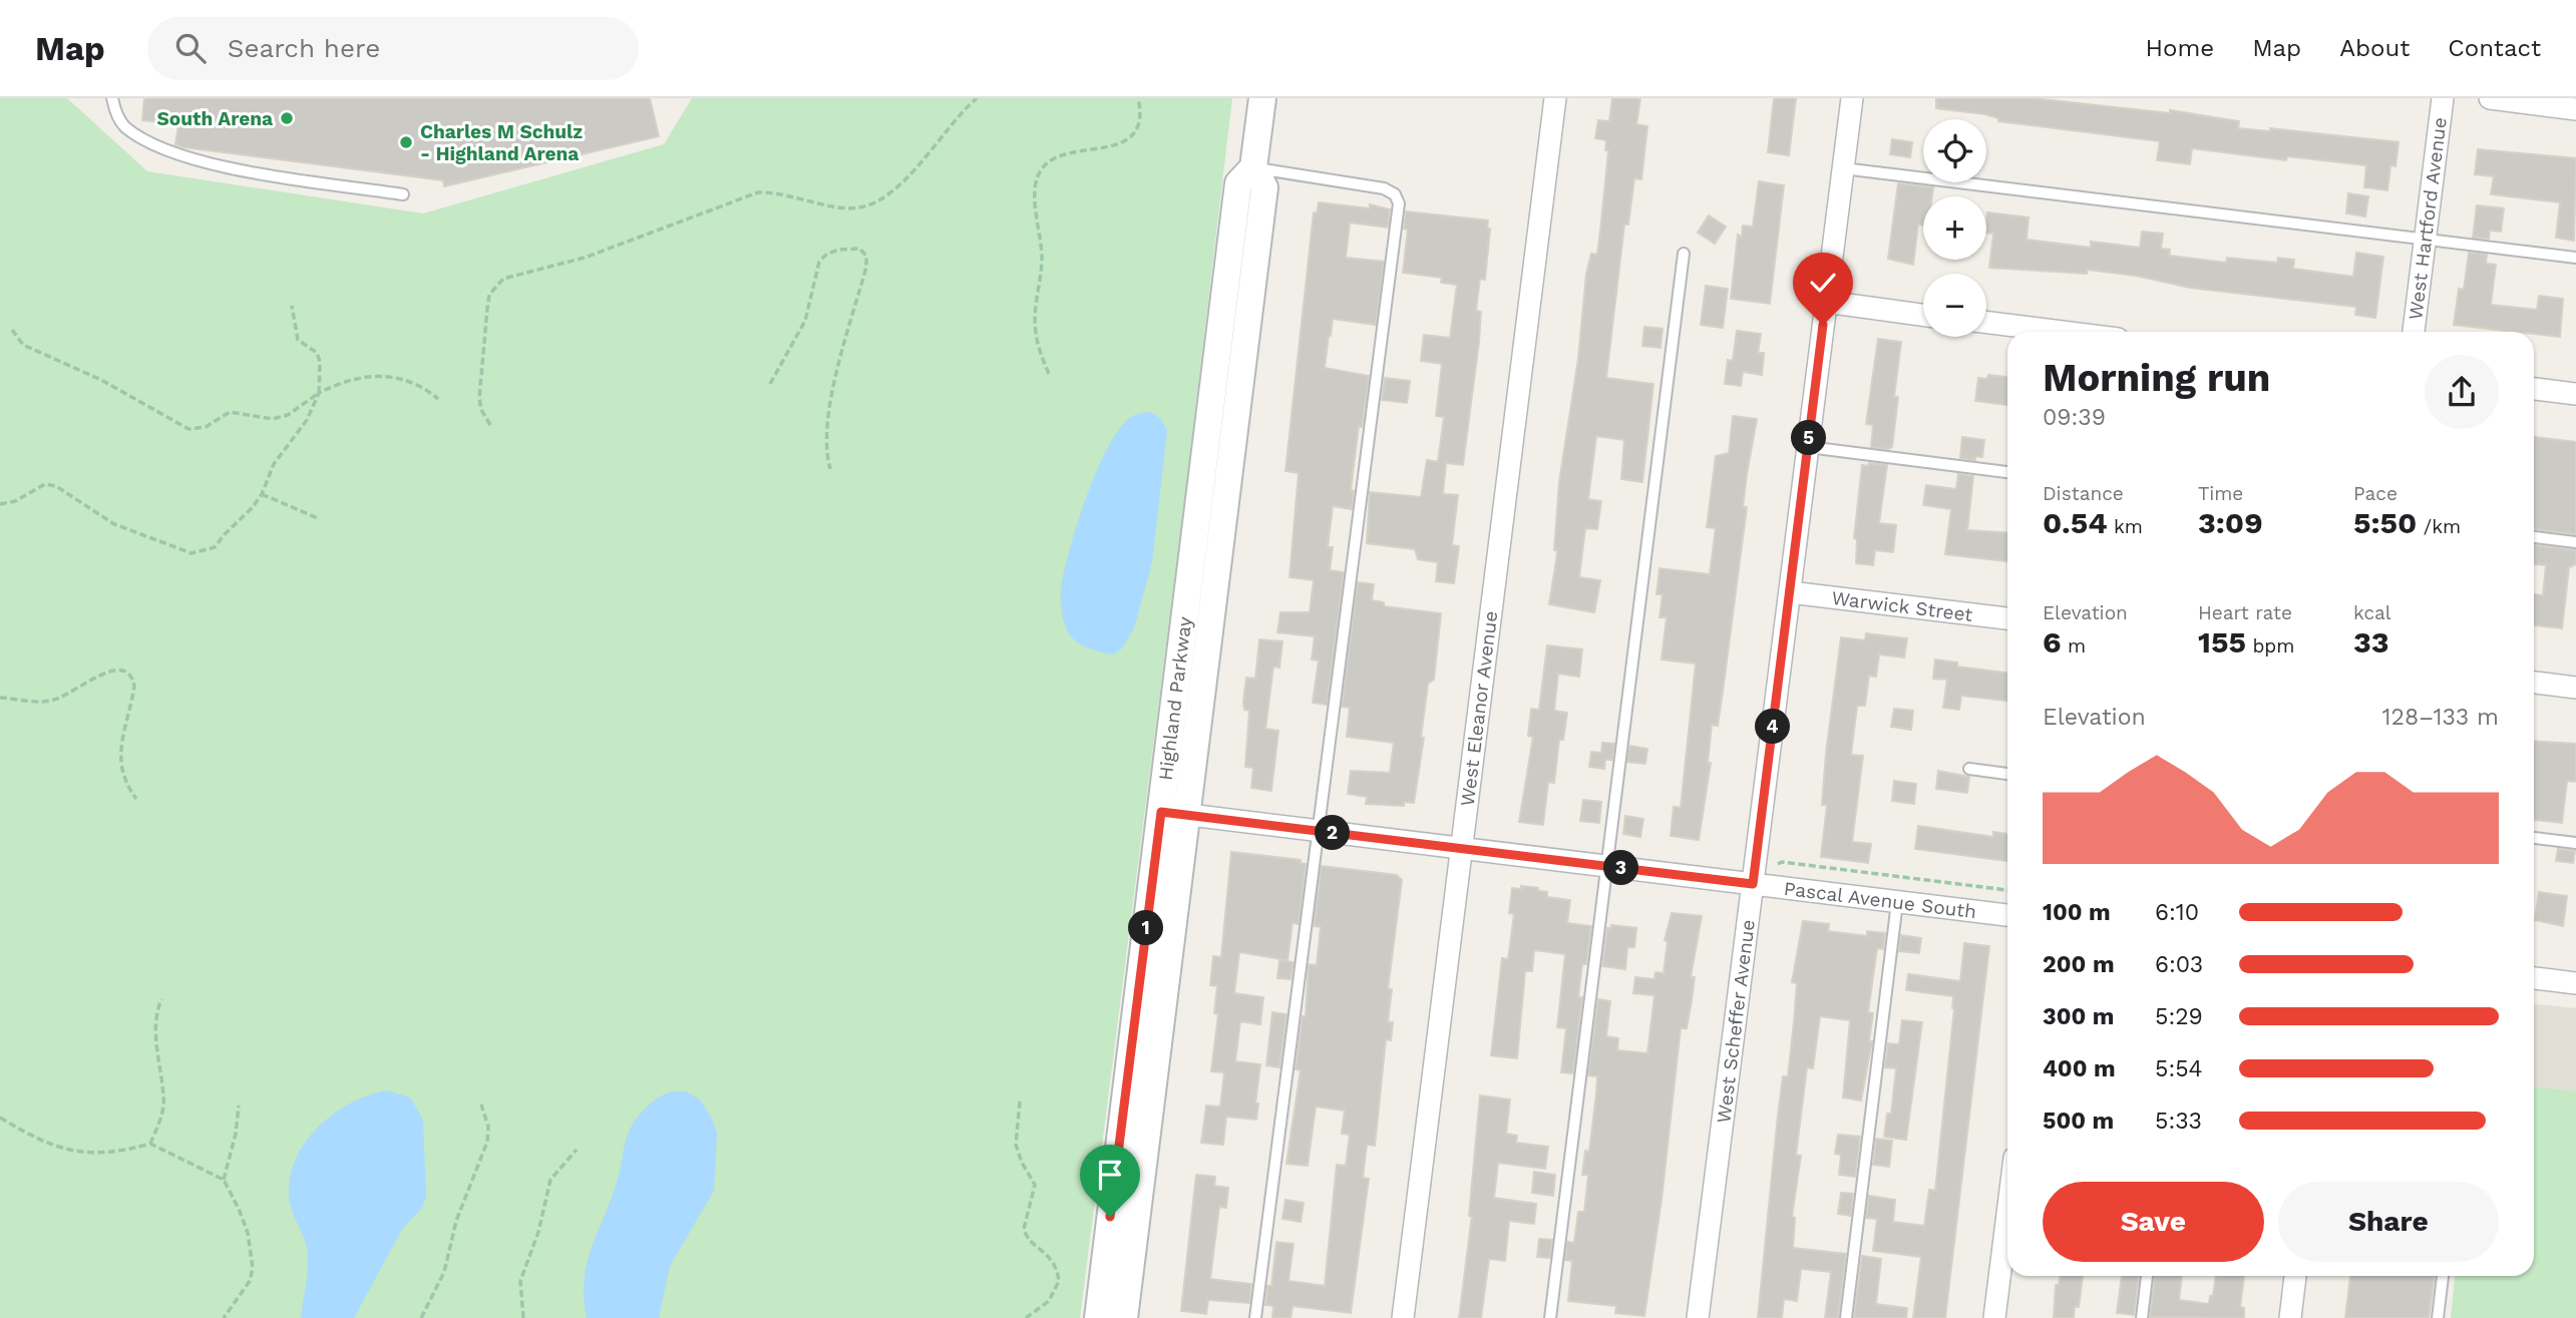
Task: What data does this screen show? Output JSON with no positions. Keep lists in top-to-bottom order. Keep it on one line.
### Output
{"streets":{"street":["West Hartford Avenue","Warwick Street","Highland Parkway","West Eleanor Avenue","Pascal Avenue South","West Scheffer Avenue"]},"crossings":[["Warwick Street","West Scheffer Avenue"],["Highland Parkway","Pascal Avenue South"],["West Eleanor Avenue","Pascal Avenue South"],["Pascal Avenue South","West Scheffer Avenue"]],"places":["South Arena","Charles M Schulz - Highland Arena"],"page":{"header":"Map","search":"Search here","nav":["Home","Map","About","Contact"],"map_buttons":["+","−"],"heading":["Morning run","09:39"],"pins":["5","4","2","3","1"],"stats":[["Distance","0.54 km"],["Time","3:09"],["Pace","5:50 /km"],["Elevation","6 m"],["Heart rate","155 bpm"],["kcal","33"]],"chart":["Elevation","128–133 m"],"list":[{"name":"100 m","note":"6:10"},{"name":"200 m","note":"6:03"},{"name":"300 m","note":"5:29"},{"name":"400 m","note":"5:54"},{"name":"500 m","note":"5:33"}],"buttons":["Save","Share"]}}
